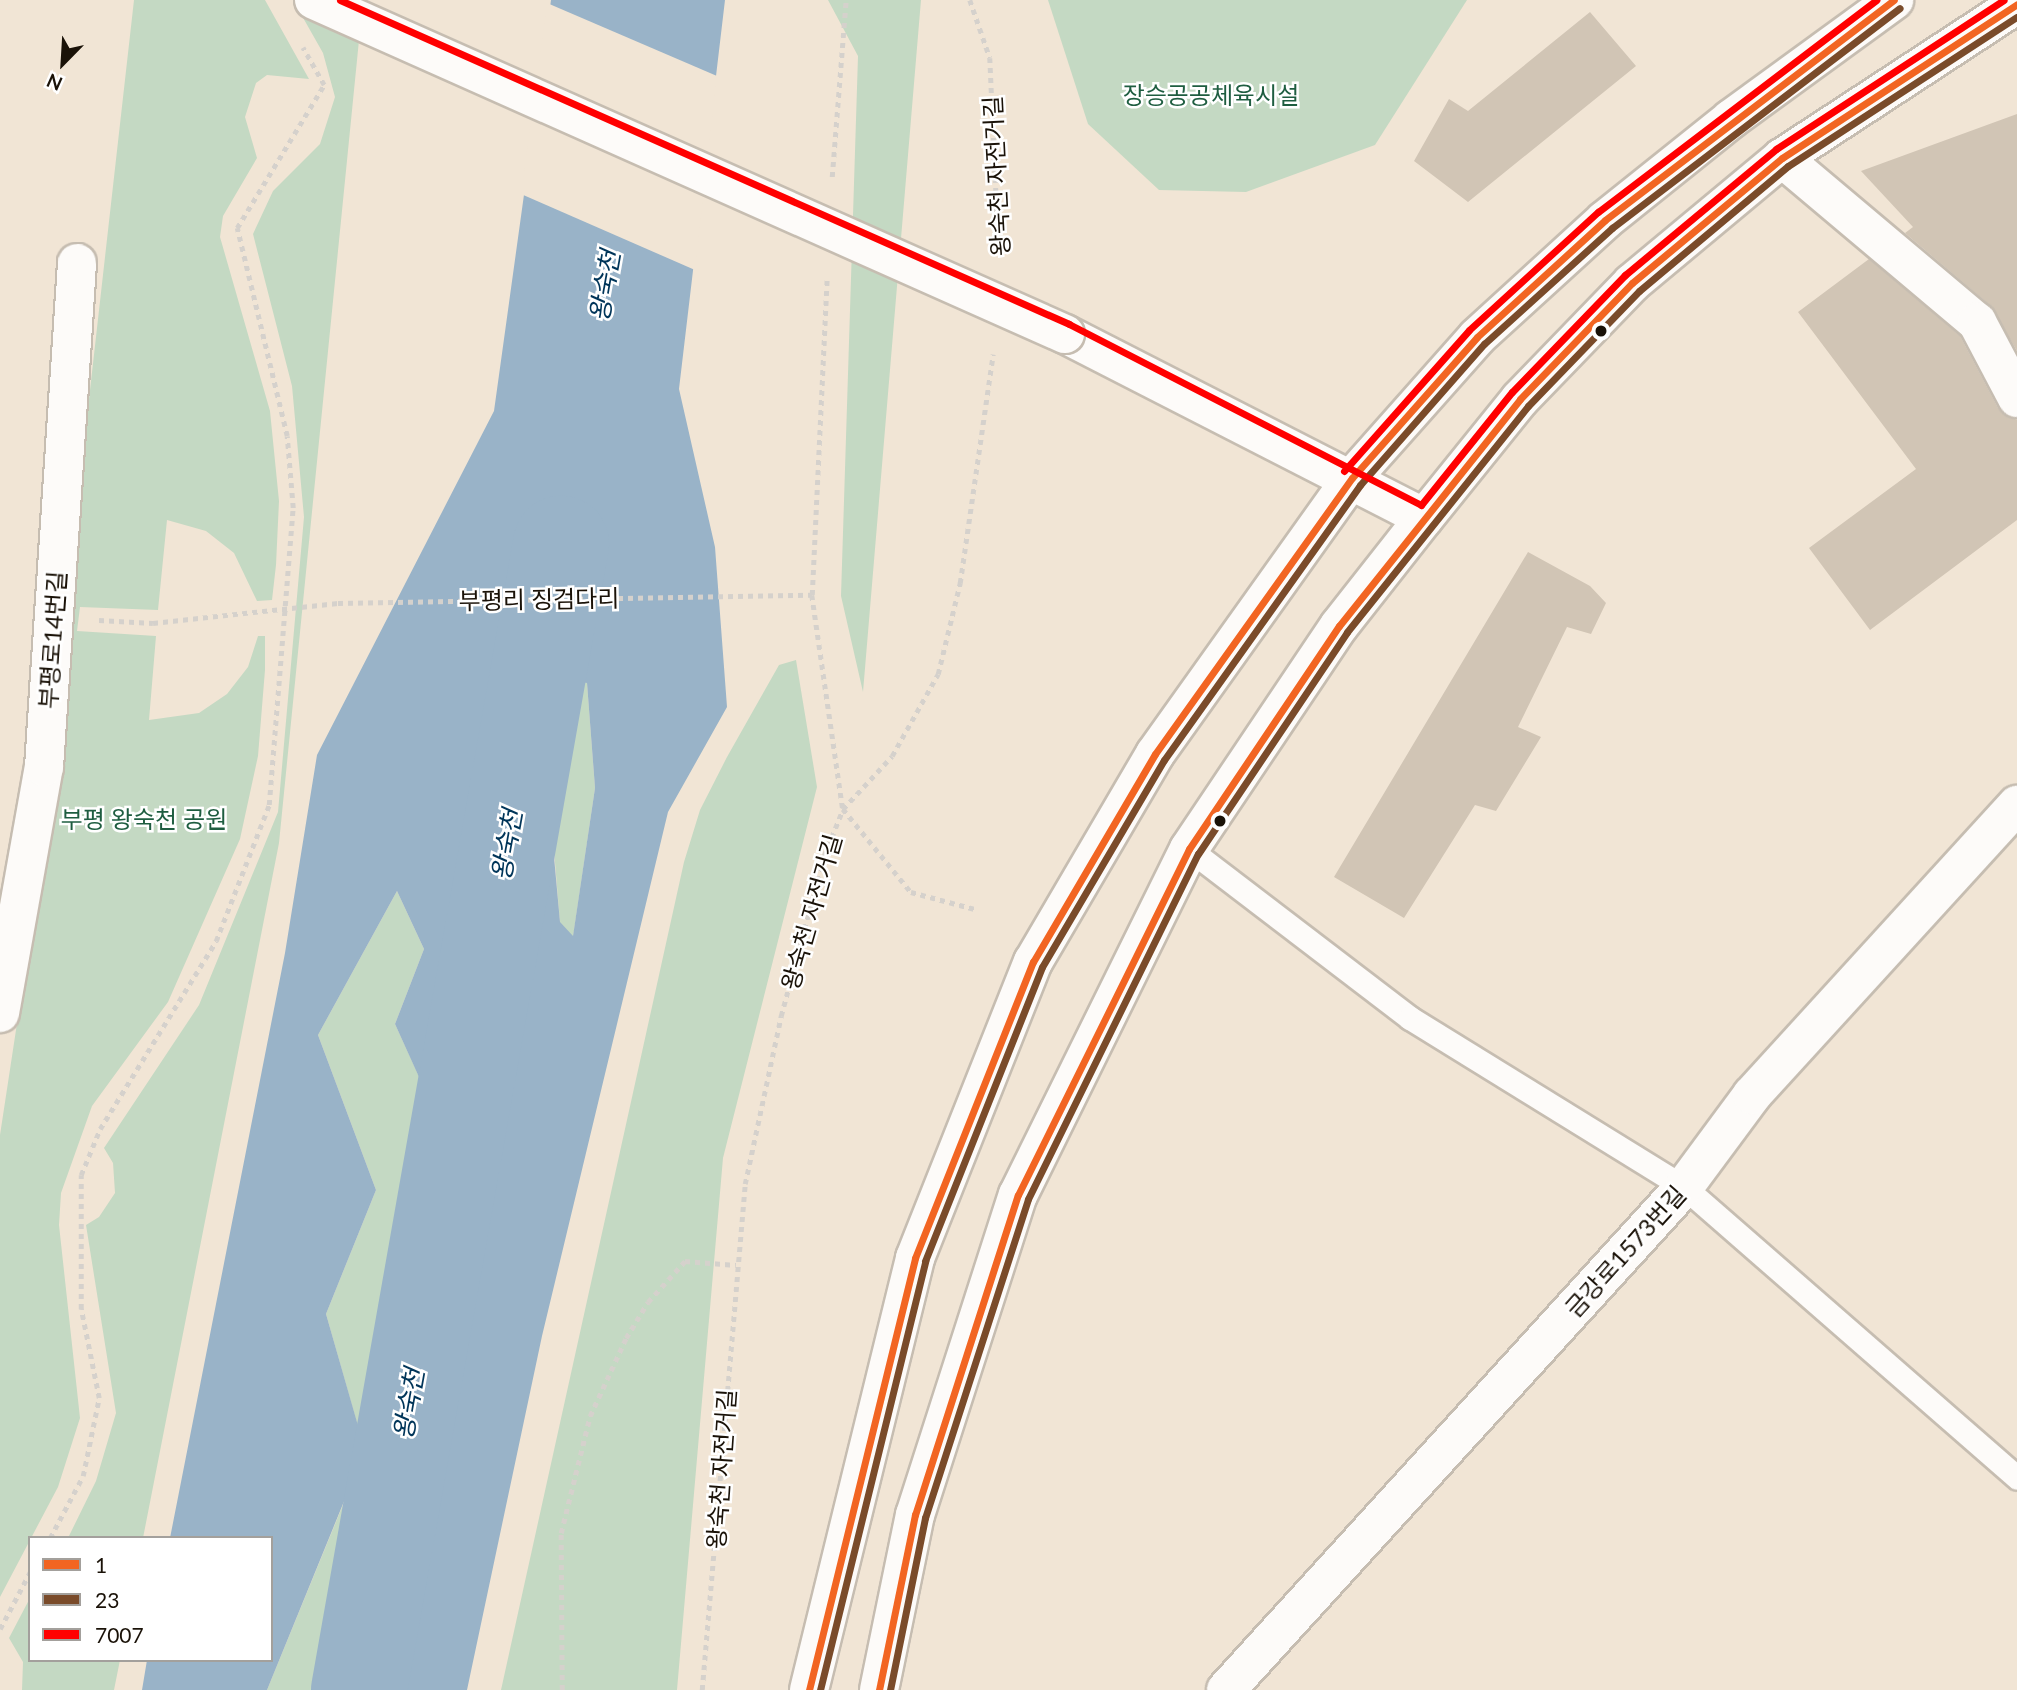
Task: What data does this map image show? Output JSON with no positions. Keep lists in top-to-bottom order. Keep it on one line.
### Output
{"streets":{"main road":["부평로14번길","금강로1573번길"],"path":["왕숙천 자전거길","부평리 징검다리"]},"water":["왕숙천"],"parks":["장승공공체육시설","부평 왕숙천 공원"],"lines":["transit line 1","transit line 7007","transit line 23"],"legend":["1","23","7007"],"north":"bottom left"}
